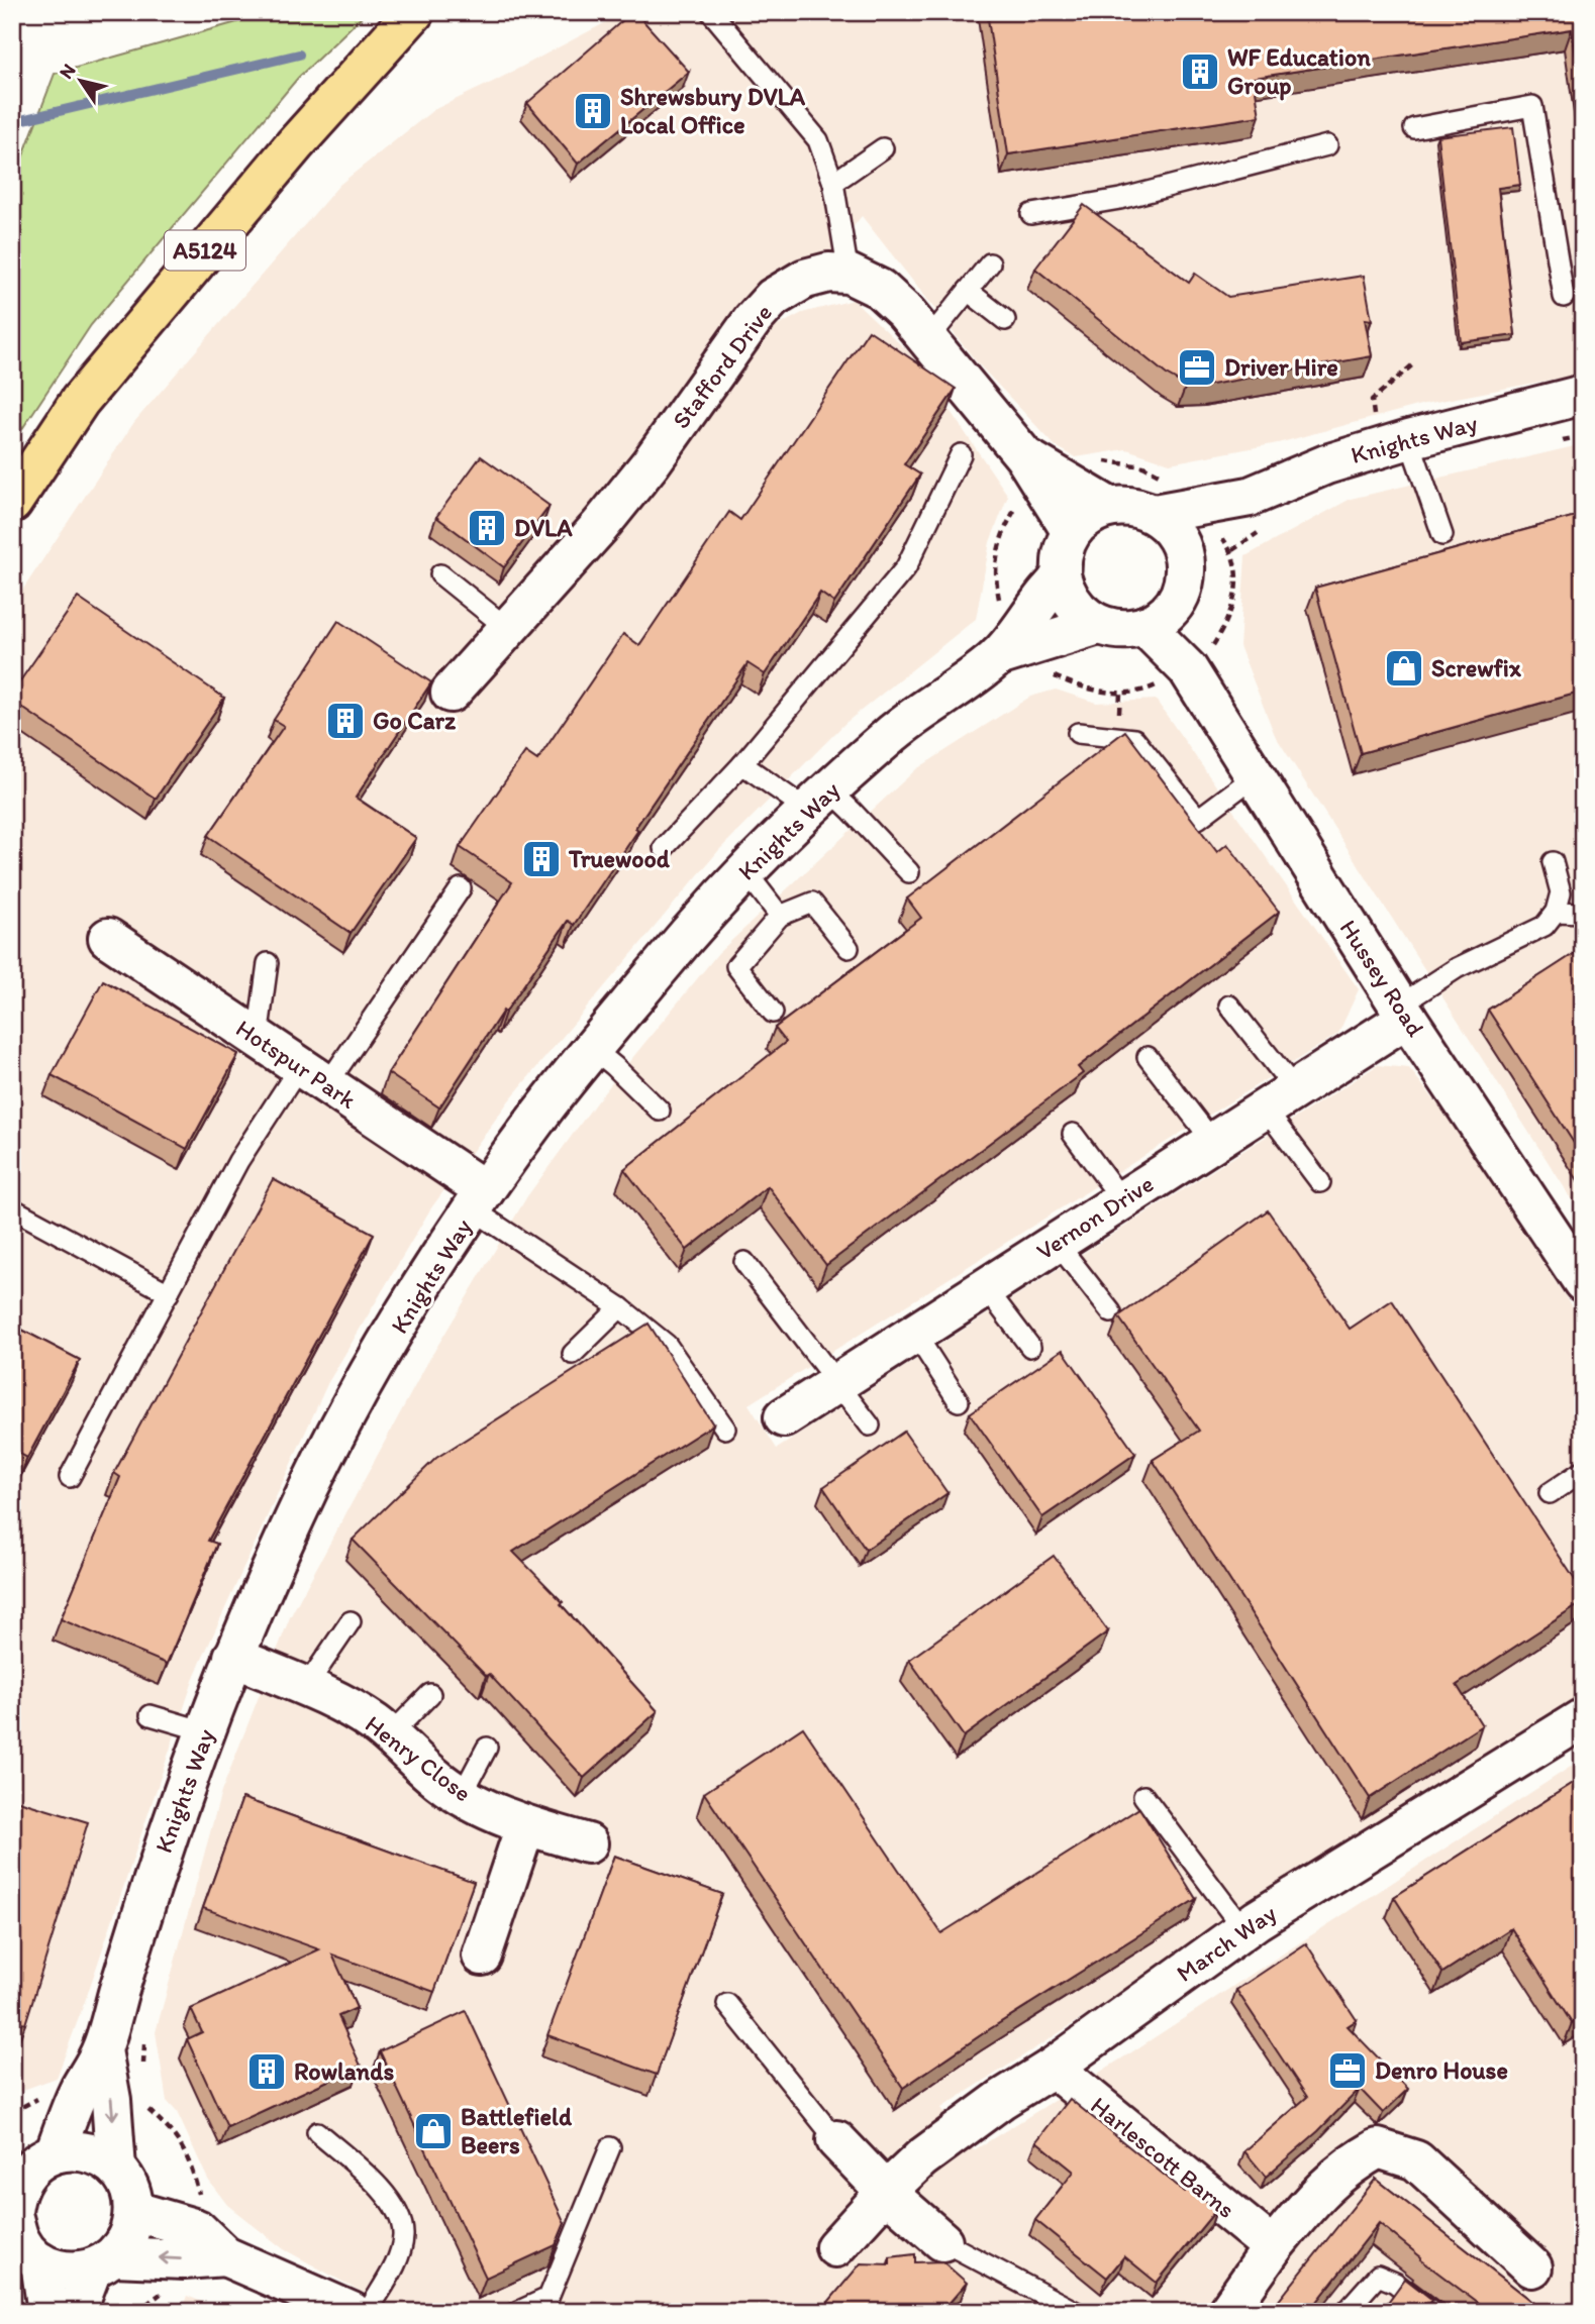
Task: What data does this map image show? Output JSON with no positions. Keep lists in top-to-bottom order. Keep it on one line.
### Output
{"streets":{"main road":["A5124"],"street":["Stafford Drive","Knights Way","Hussey Road","Hotspur Park","Vernon Drive","Henry Close","March Way","Harlescott Barns"]},"crossings":[["Knights Way","Hussey Road"],["Knights Way","Hotspur Park"],["Knights Way","Henry Close"],["Hussey Road","Vernon Drive"],["March Way","Harlescott Barns"]],"places":{"building":["WF Education Group","Shrewsbury DVLA Local Office","DVLA","Go Carz","Truewood","Rowlands"],"office":["Driver Hire","Denro House"],"shop":["Screwfix","Battlefield Beers"]},"north":"top left"}
